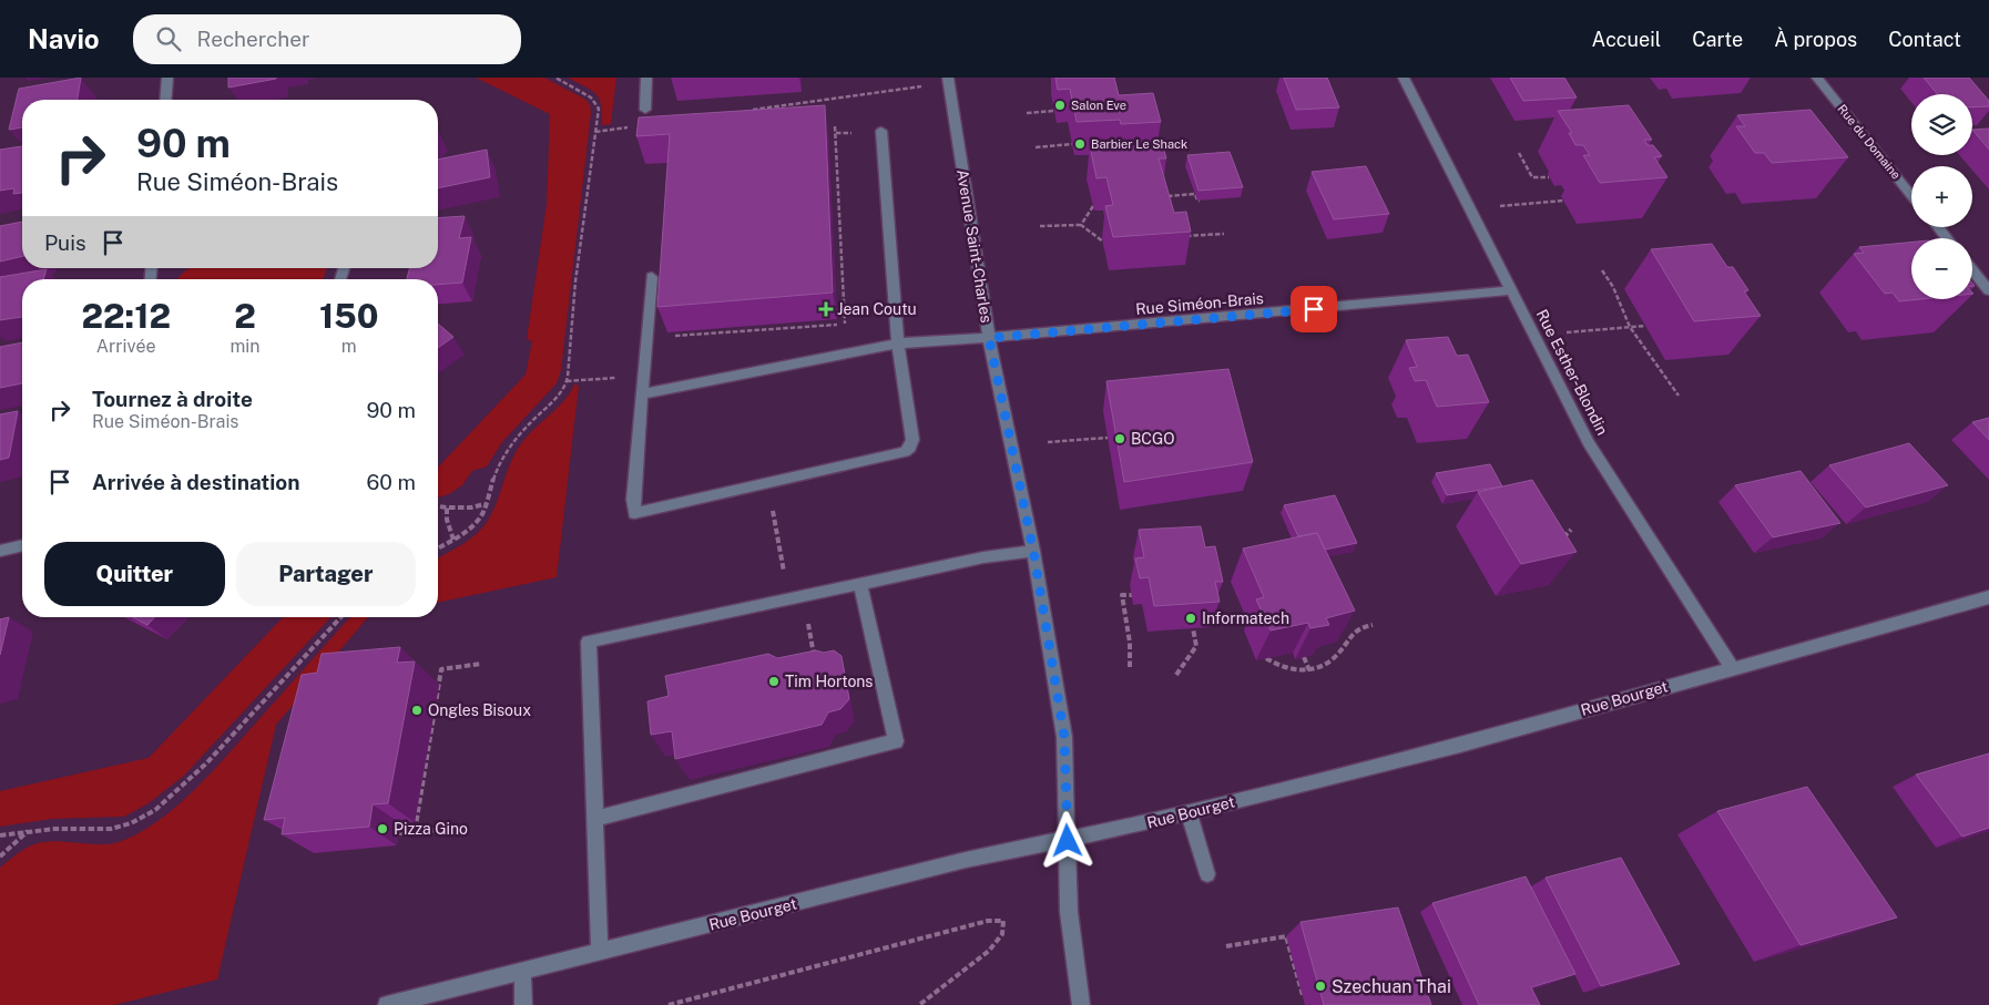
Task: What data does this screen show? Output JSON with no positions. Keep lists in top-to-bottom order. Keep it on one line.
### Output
{"streets":{"street":["Rue du Domaine","Avenue Saint-Charles","Rue Siméon-Brais","Rue Esther-Blondin","Rue Bourget"]},"crossings":[["Avenue Saint-Charles","Rue Siméon-Brais"],["Avenue Saint-Charles","Rue Bourget"],["Rue Siméon-Brais","Rue Esther-Blondin"],["Rue Esther-Blondin","Rue Bourget"]],"places":{"other":["Salon Eve","Barbier Le Shack","BCGO","Informatech","Tim Hortons","Ongles Bisoux","Pizza Gino","Szechuan Thai"],"health":["Jean Coutu"]},"page":{"header":"Navio","search":"Rechercher","nav":["Accueil","Carte","À propos","Contact"],"map_buttons":["+","−"],"turn":["90 m","Rue Siméon-Brais"],"then":"Puis","eta":["22:12","Arrivée","2","min","150","m"],"list":[{"name":"Tournez à droite","note":"Rue Siméon-Brais","value":"90 m"},{"name":"Arrivée à destination","value":"60 m"}],"buttons":["Quitter","Partager"]}}
